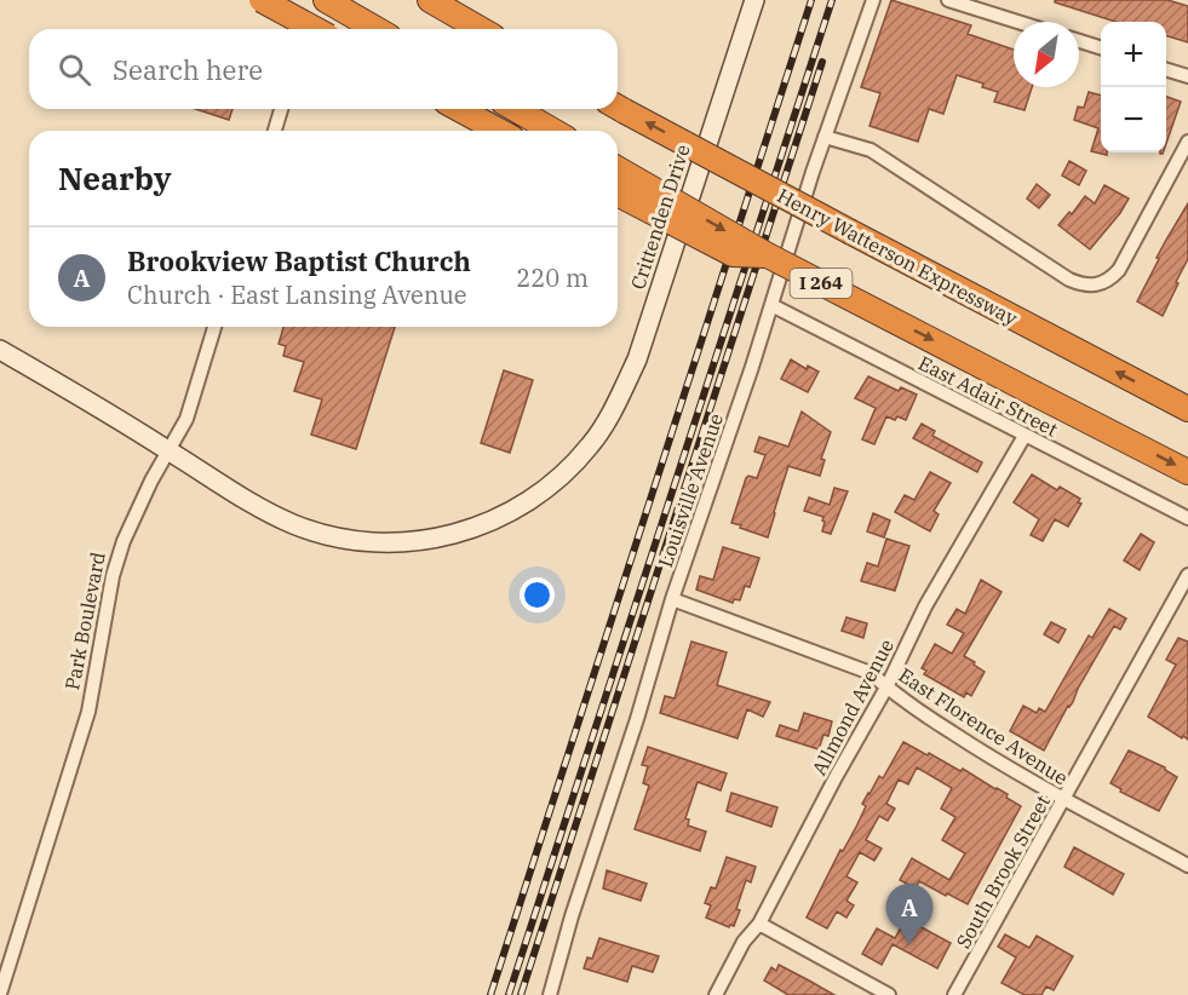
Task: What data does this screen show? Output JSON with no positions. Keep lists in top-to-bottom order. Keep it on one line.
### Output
{"streets":{"highway":["Henry Watterson Expressway","I 264"],"main road":["Crittenden Drive"],"street":["East Adair Street","Louisville Avenue","Park Boulevard","Allmond Avenue","East Florence Avenue","South Brook Street"]},"crossings":[["Crittenden Drive","Park Boulevard"],["East Adair Street","Louisville Avenue"],["East Adair Street","Allmond Avenue"],["Louisville Avenue","East Florence Avenue"],["Allmond Avenue","East Florence Avenue"],["East Florence Avenue","South Brook Street"]],"north":"bottom left","page":{"map_buttons":["+","−"],"search":"Search here","heading":"Nearby","list":[{"mark":"A","name":"Brookview Baptist Church","note":"Church · East Lansing Avenue","value":"220 m"}],"pins":"A"}}
